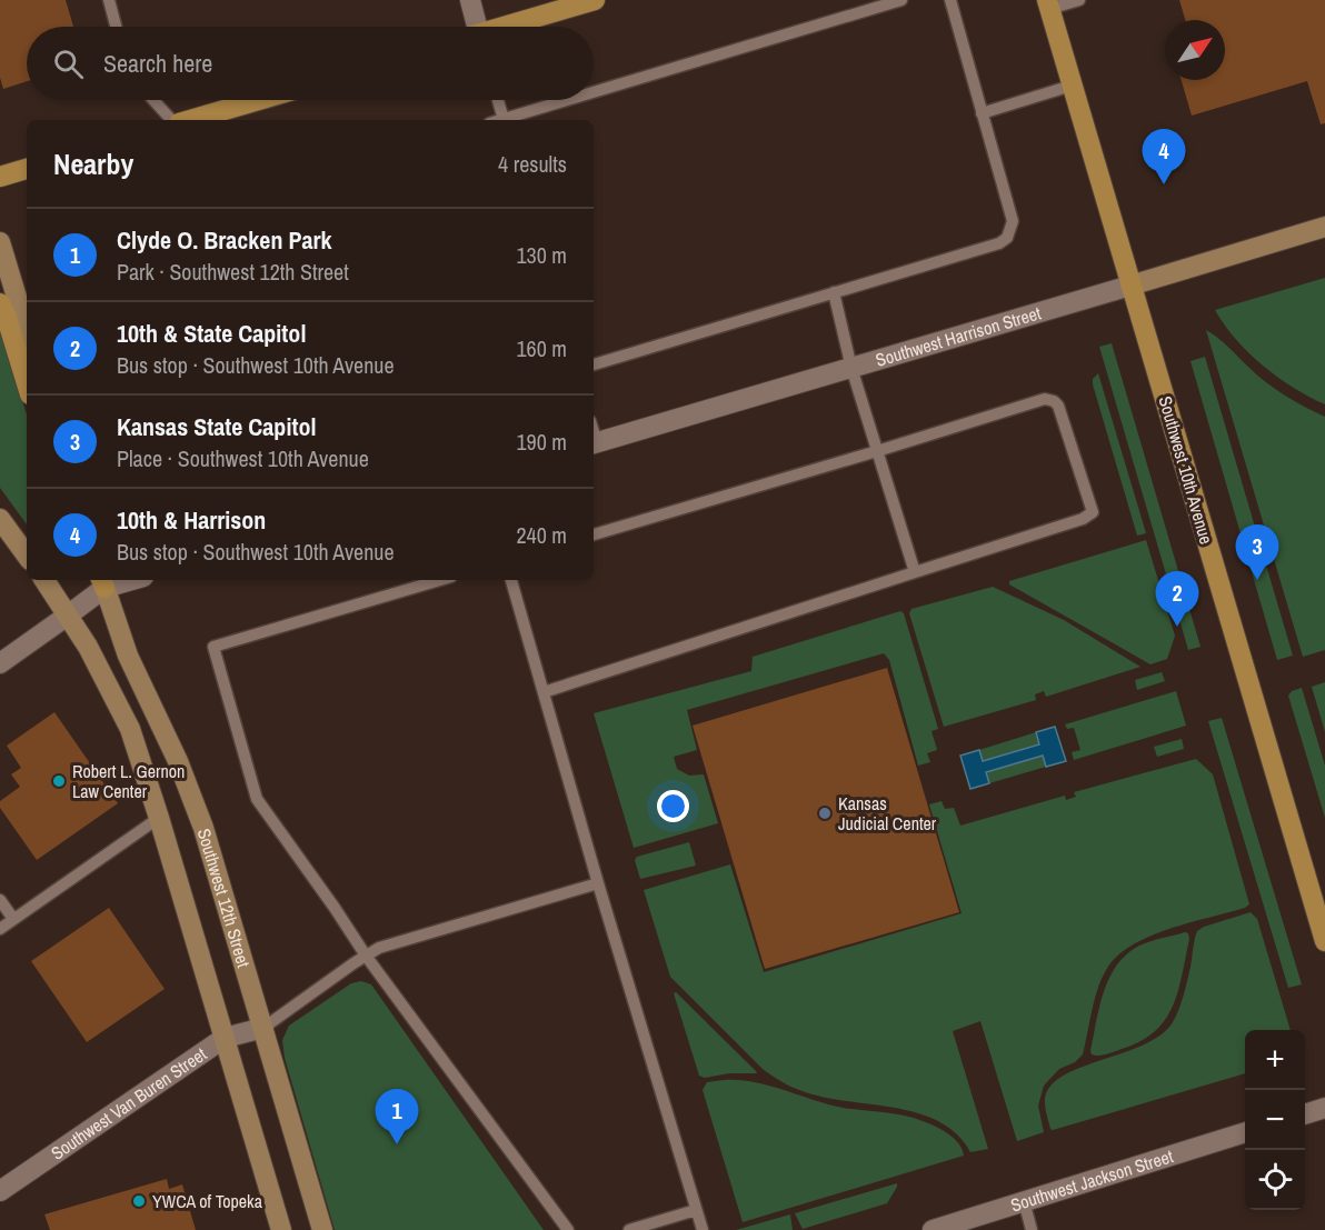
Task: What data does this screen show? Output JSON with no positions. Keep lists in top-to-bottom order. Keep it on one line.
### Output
{"streets":{"main road":["Southwest Harrison Street","Southwest 10th Avenue","Southwest 12th Street"],"street":["Southwest Van Buren Street","Southwest Jackson Street"]},"crossings":[["Southwest Harrison Street","Southwest 10th Avenue"],["Southwest 12th Street","Southwest Van Buren Street"]],"places":["Robert L. Gernon Law Center","Kansas Judicial Center","YWCA of Topeka"],"north":"top right","page":{"search":"Search here","heading":["Nearby","4 results"],"pins":["4","3","2","1"],"list":[{"mark":"1","name":"Clyde O. Bracken Park","note":"Park · Southwest 12th Street","value":"130 m"},{"mark":"2","name":"10th & State Capitol","note":"Bus stop · Southwest 10th Avenue","value":"160 m"},{"mark":"3","name":"Kansas State Capitol","note":"Place · Southwest 10th Avenue","value":"190 m"},{"mark":"4","name":"10th & Harrison","note":"Bus stop · Southwest 10th Avenue","value":"240 m"}],"map_buttons":["+","−"]}}
